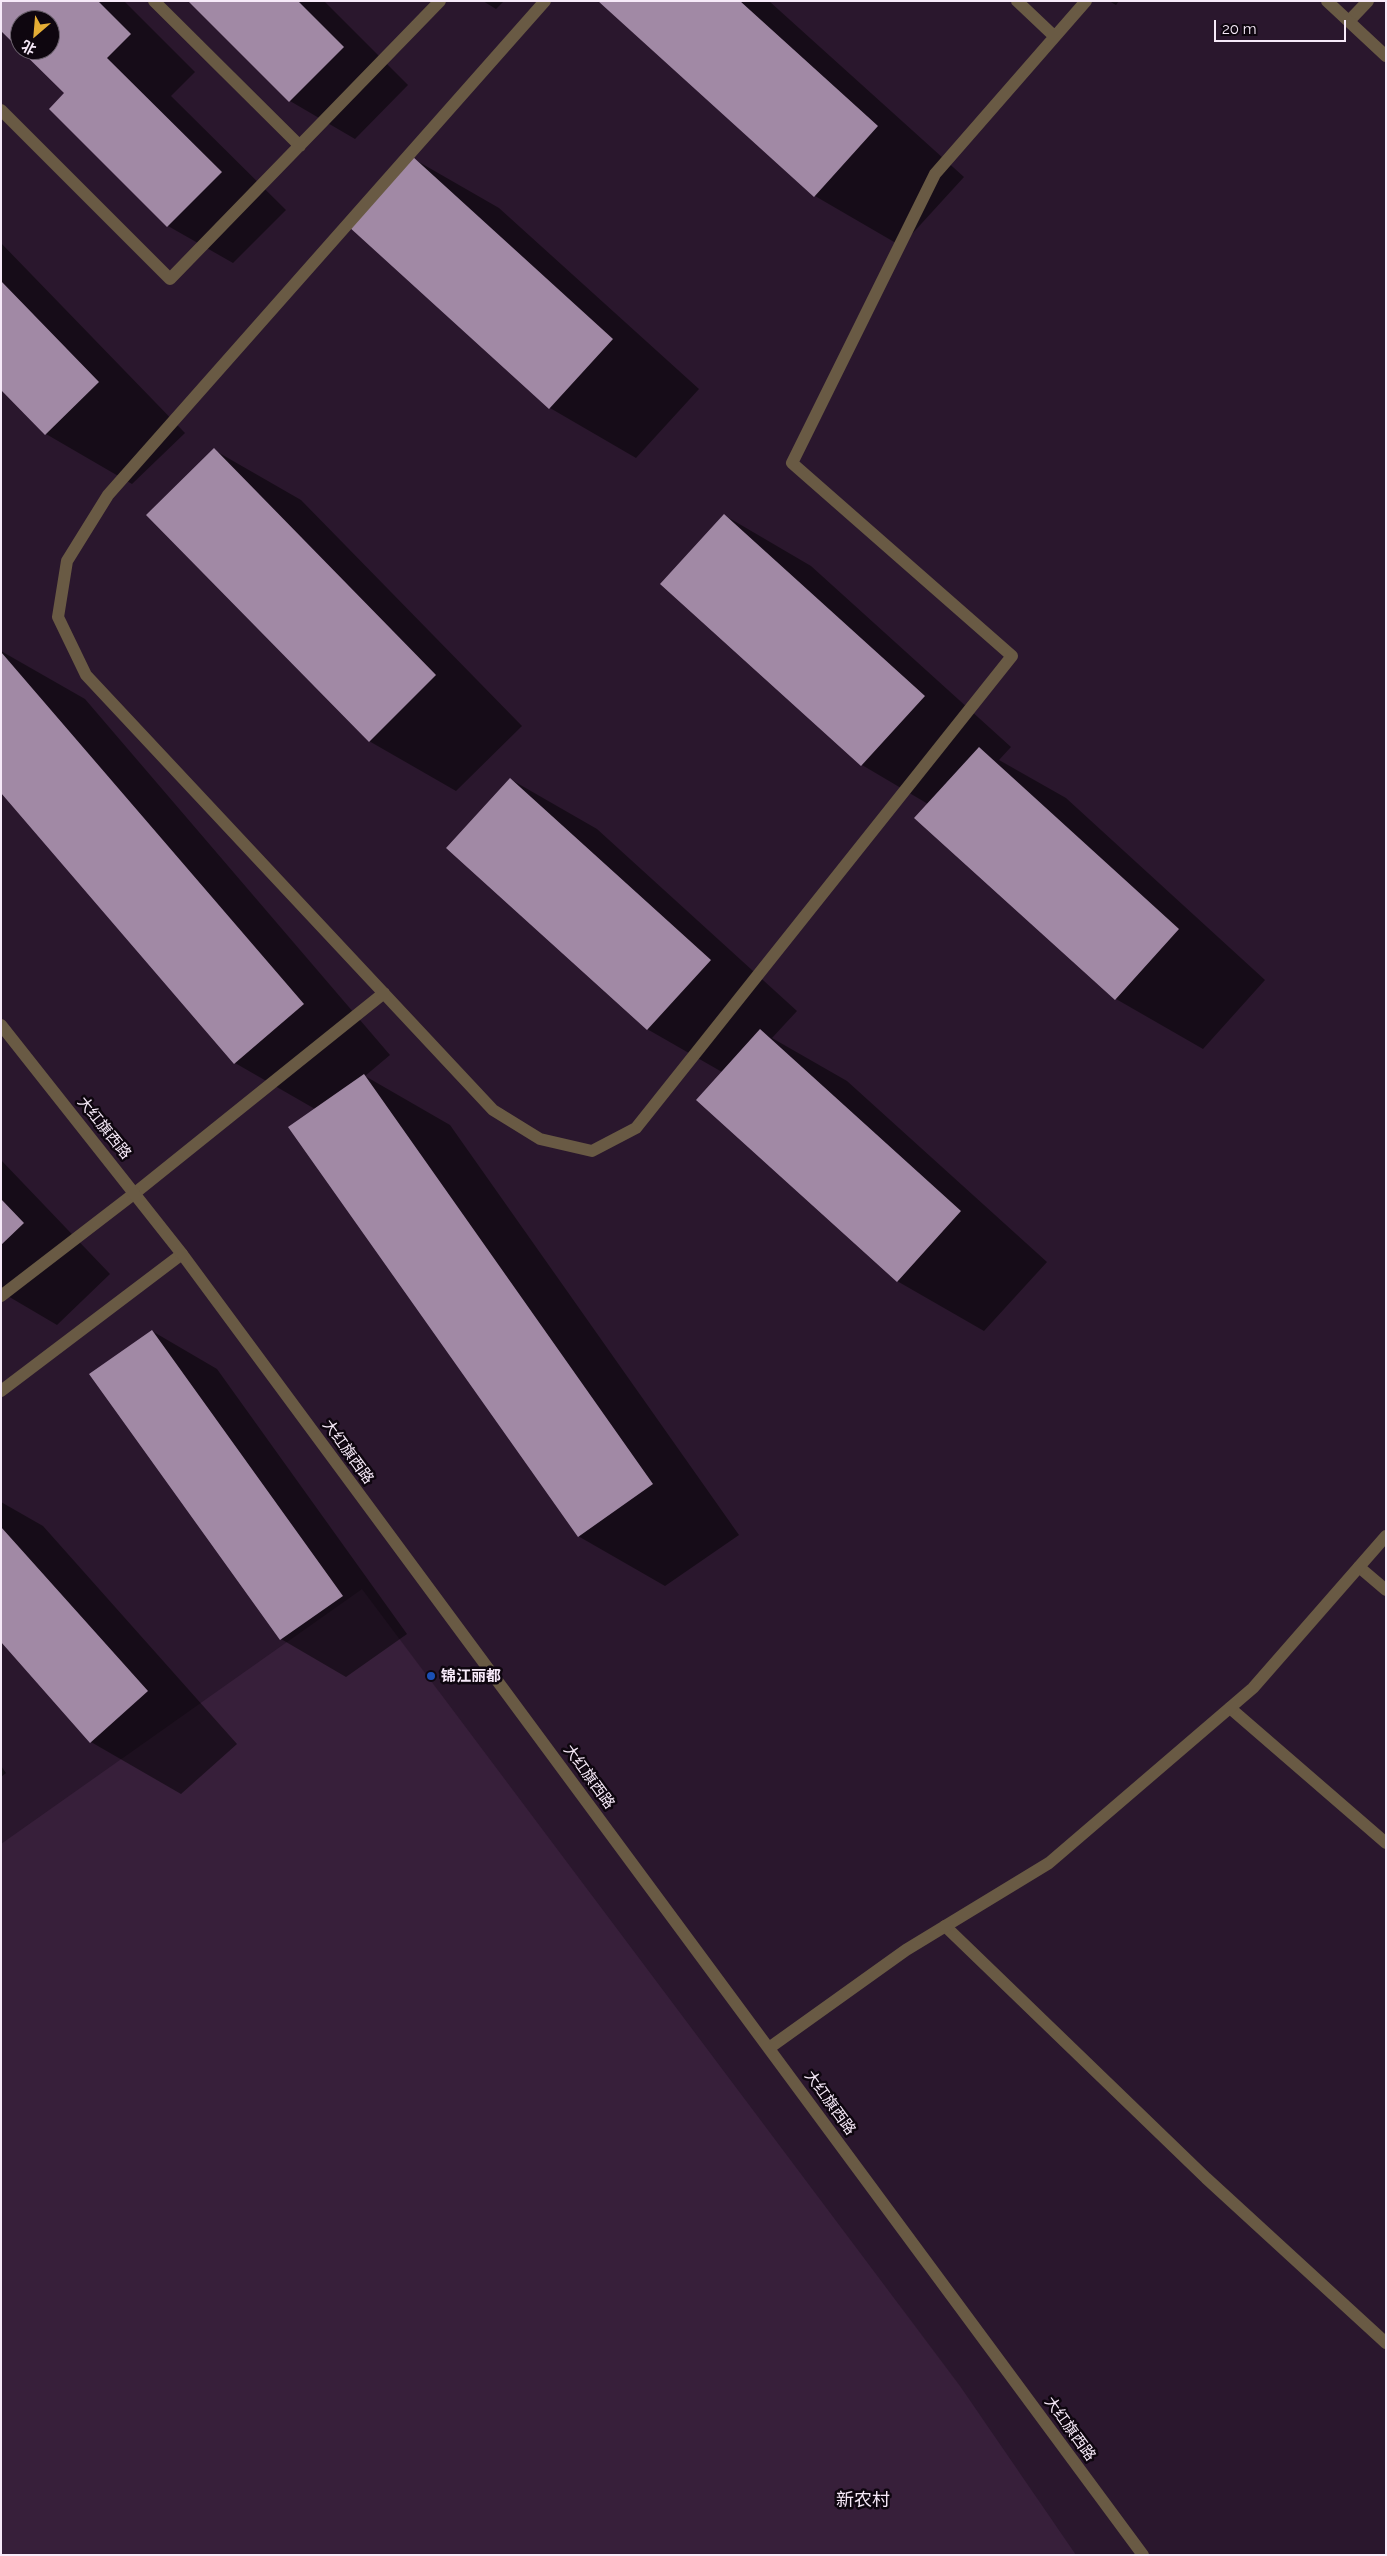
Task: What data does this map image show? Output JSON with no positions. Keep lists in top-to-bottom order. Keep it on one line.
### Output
{"streets":{"street":["大红旗西路"]},"districts":["新农村"],"places":["锦江丽都"],"scale_bar":"20 m","north":"bottom left"}
